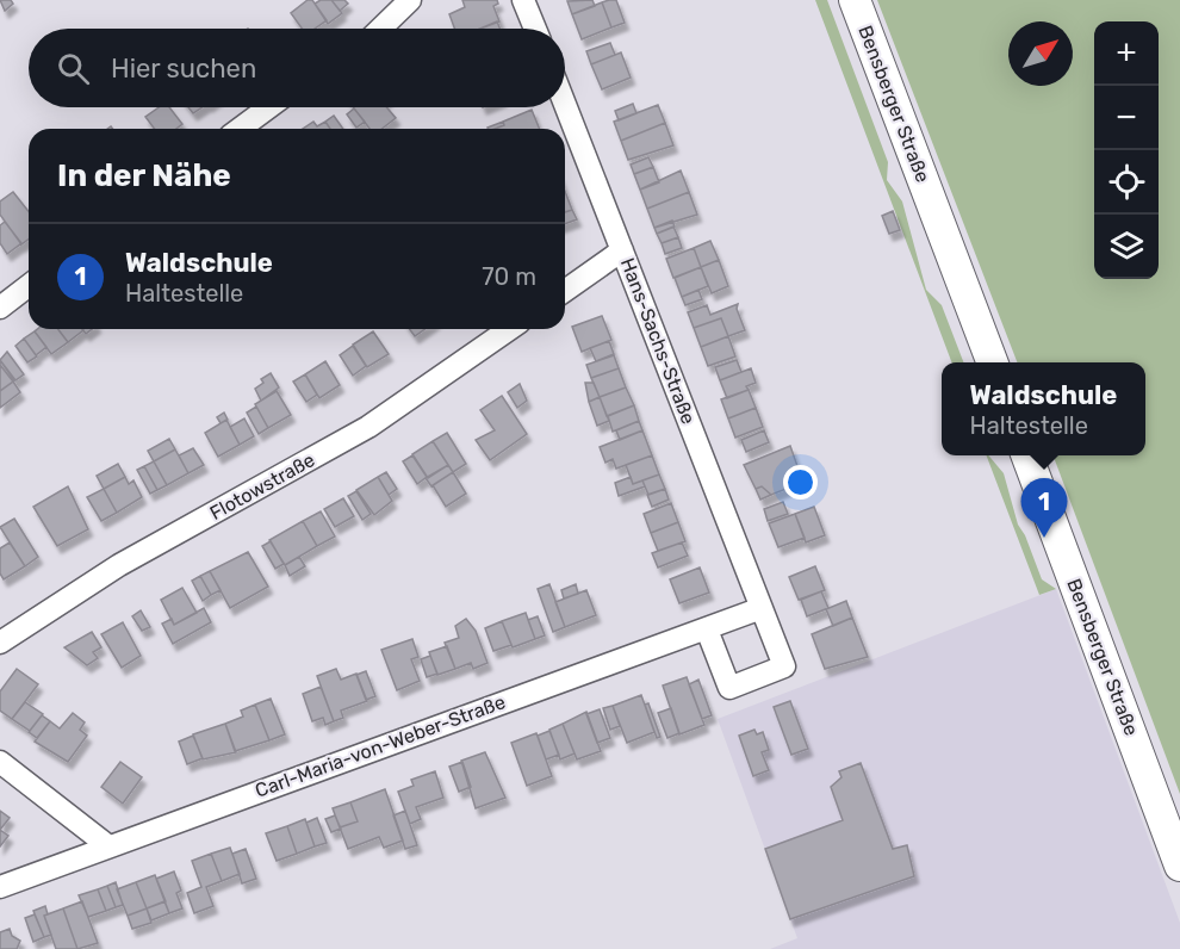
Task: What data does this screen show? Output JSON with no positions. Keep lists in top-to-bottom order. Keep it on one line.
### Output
{"streets":{"main road":["Bensberger Straße"],"street":["Hans-Sachs-Straße","Flotowstraße","Carl-Maria-von-Weber-Straße"]},"crossings":[["Hans-Sachs-Straße","Carl-Maria-von-Weber-Straße"]],"north":"top right","page":{"map_buttons":["+","−"],"search":"Hier suchen","heading":"In der Nähe","list":[{"mark":"1","name":"Waldschule","note":"Haltestelle","value":"70 m"}],"popup":["Waldschule","Haltestelle"],"pins":"1"}}
